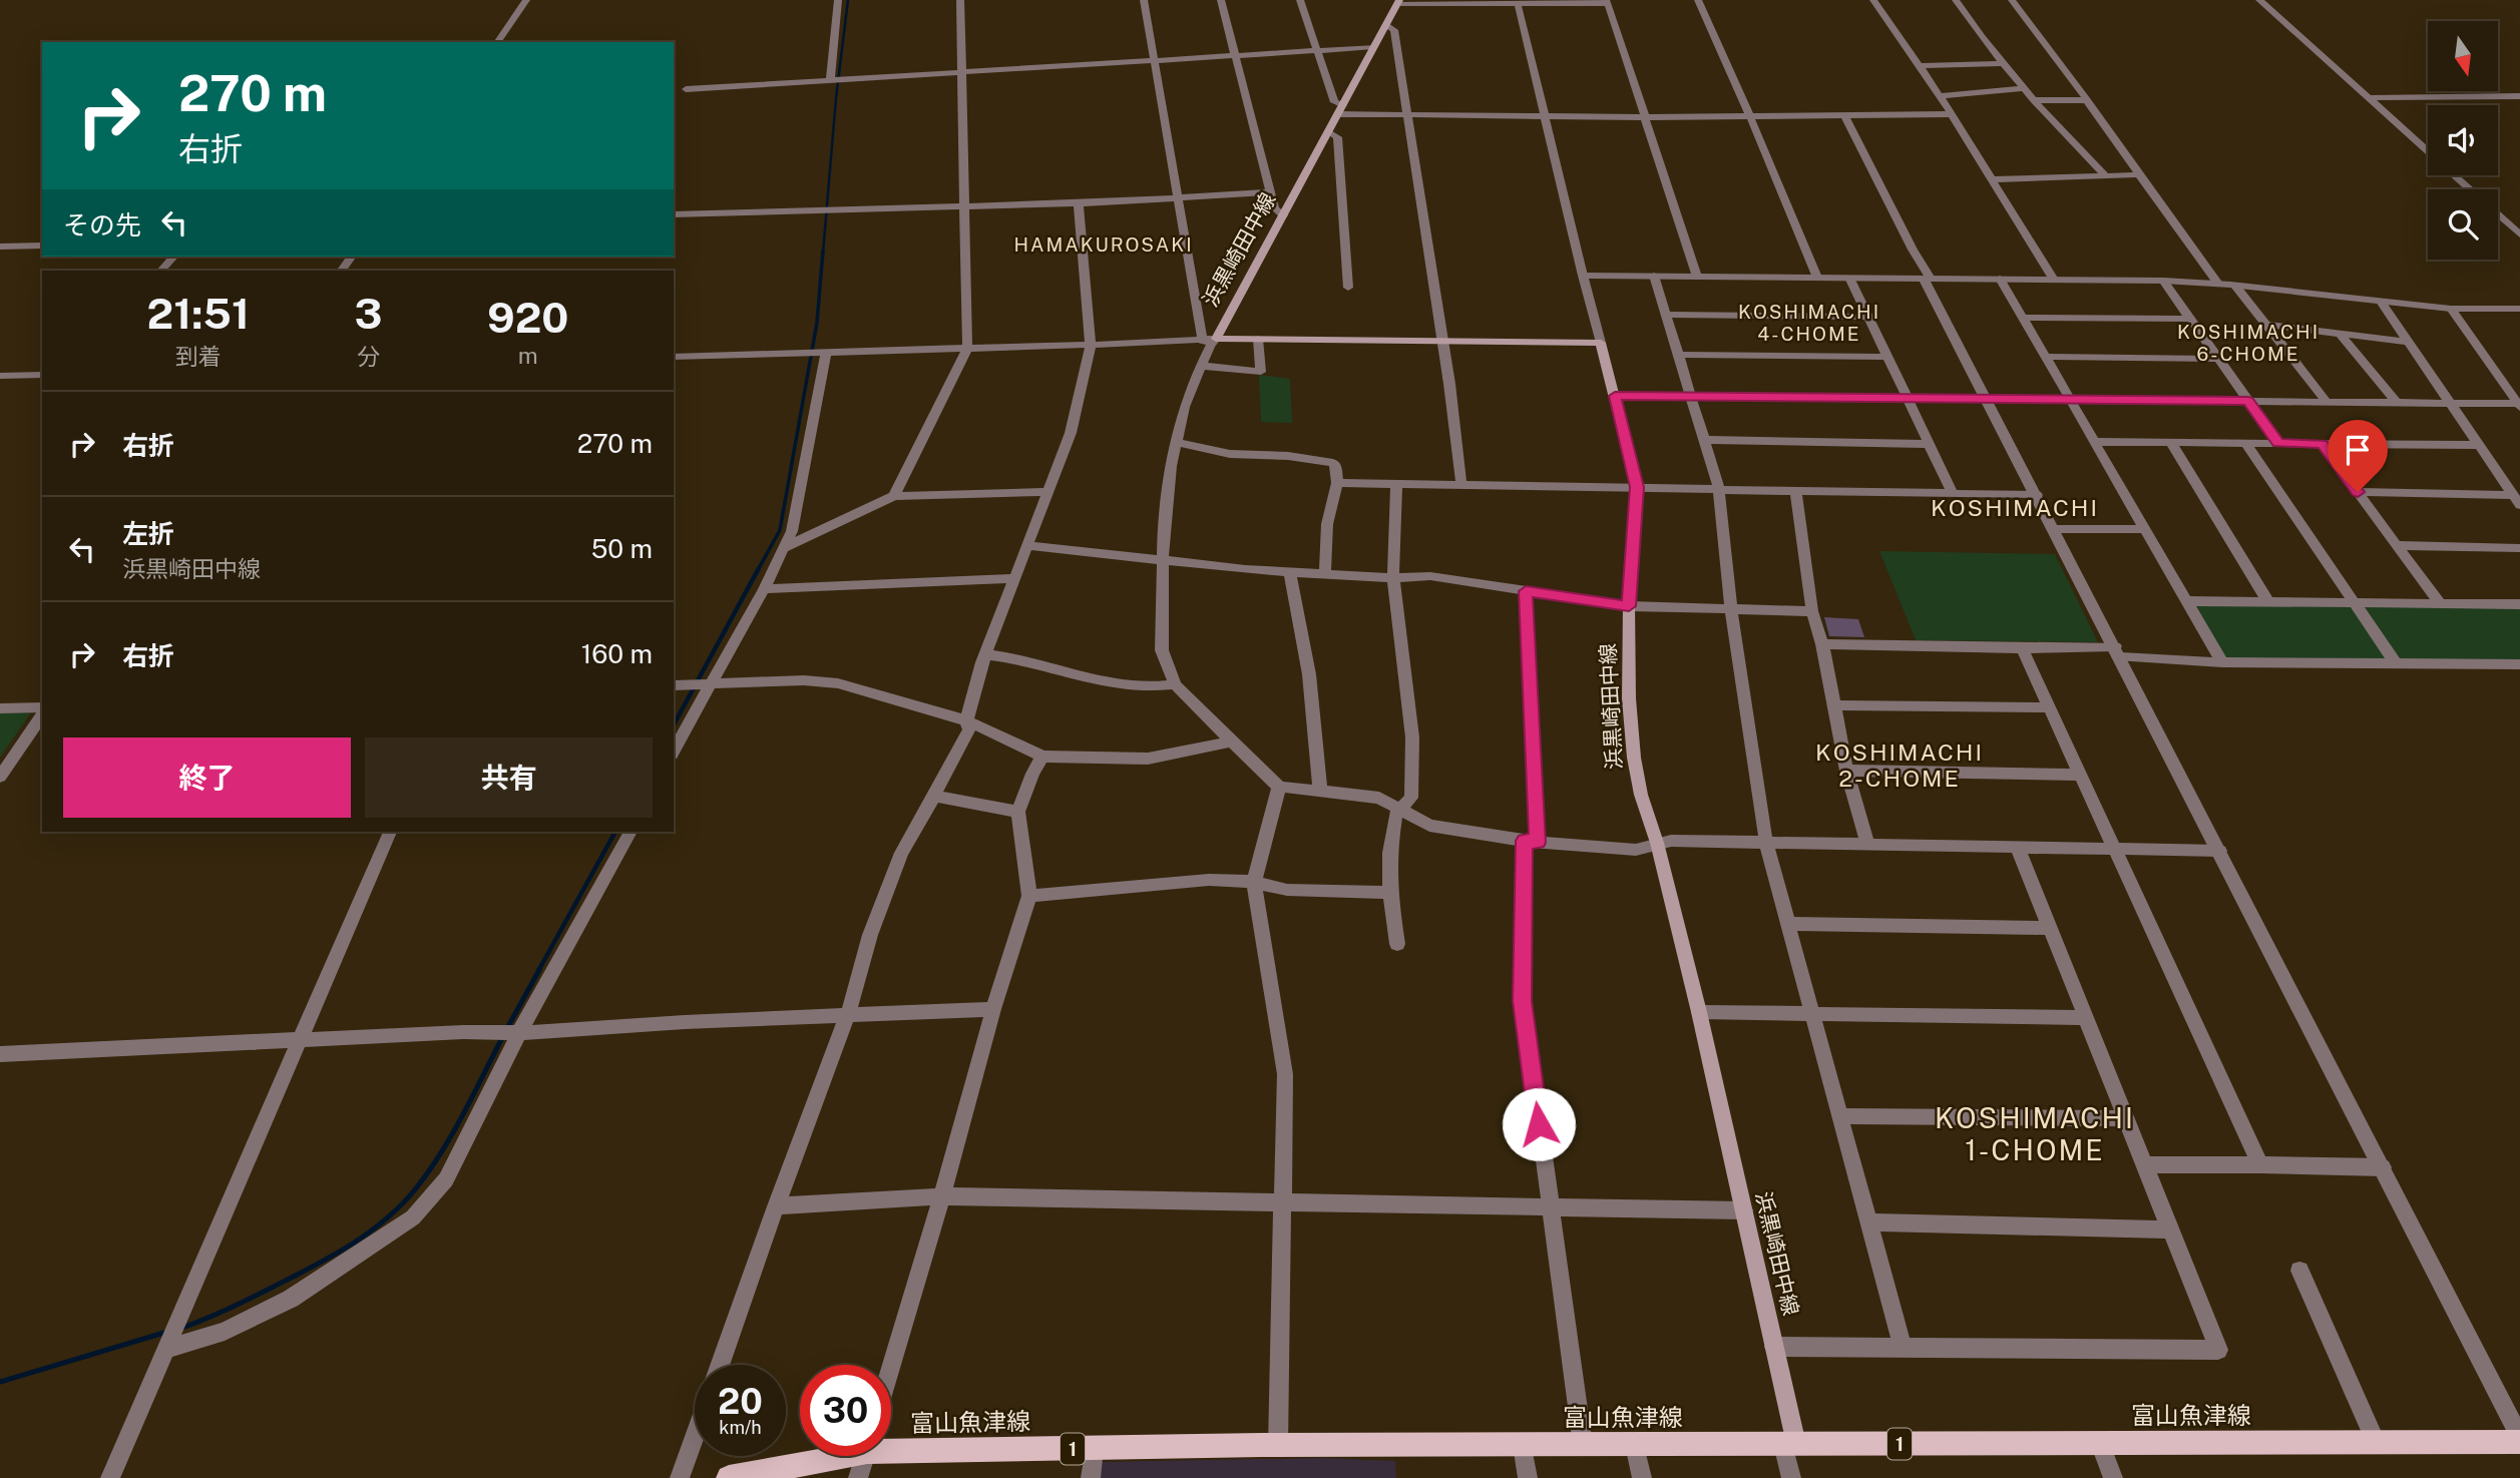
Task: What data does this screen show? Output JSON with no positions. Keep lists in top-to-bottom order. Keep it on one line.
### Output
{"streets":{"main road":["浜黒崎田中線","富山魚津線","1"]},"crossings":[["浜黒崎田中線","富山魚津線"]],"districts":["HAMAKUROSAKI","KOSHIMACHI 4-CHOME","KOSHIMACHI 6-CHOME","KOSHIMACHI","KOSHIMACHI 2-CHOME","KOSHIMACHI 1-CHOME"],"north":"bottom","page":{"turn":["270 m","右折"],"then":"その先","eta":["21:51","到着","3","分","920","m"],"list":[{"name":"右折","value":"270 m"},{"name":"左折","note":"浜黒崎田中線","value":"50 m"},{"name":"右折","value":"160 m"}],"buttons":["終了","共有"],"speed":"20 km/h","limit":"30"}}
